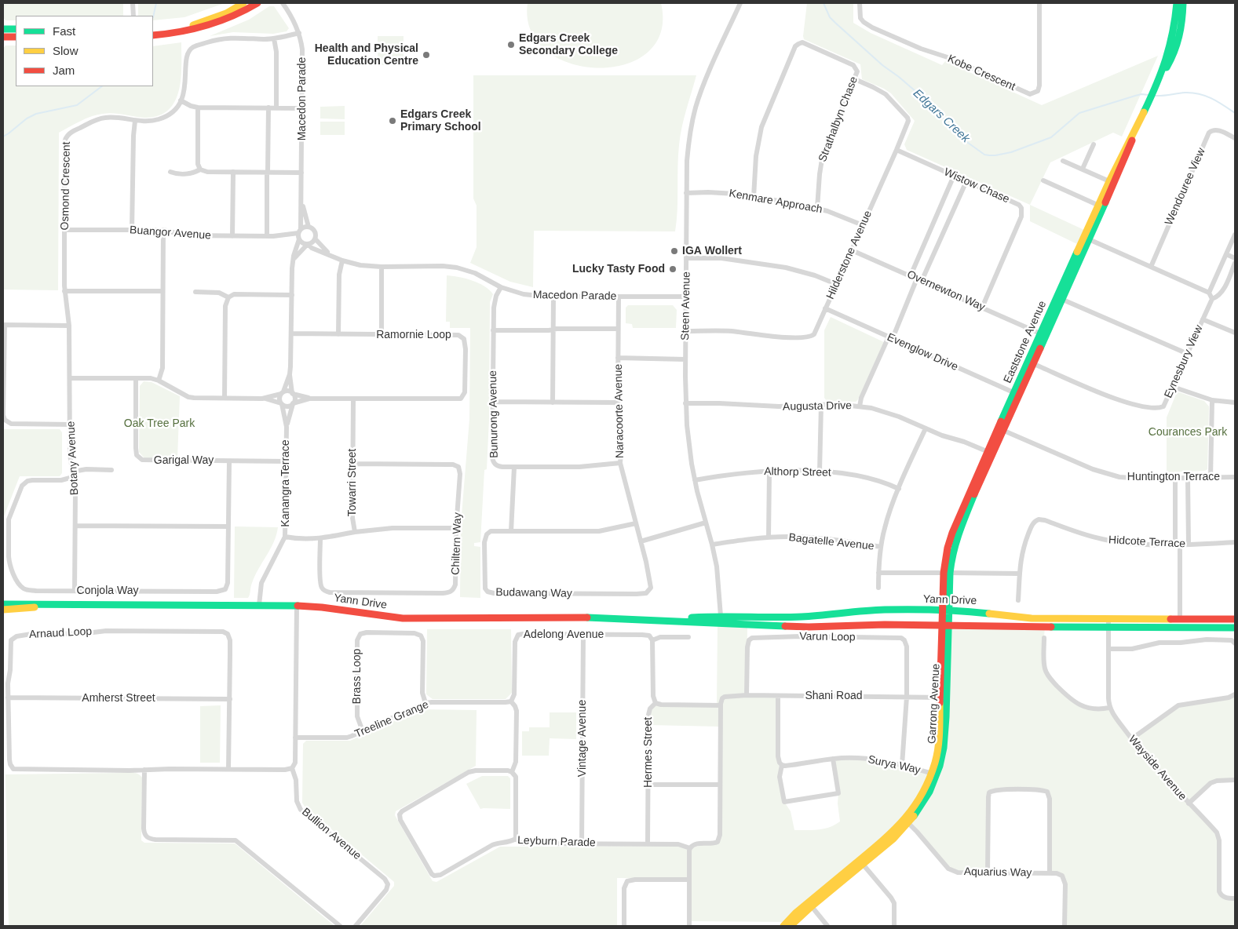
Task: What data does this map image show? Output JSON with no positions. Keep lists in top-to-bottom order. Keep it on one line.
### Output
{"streets":{"street":["Kobe Crescent","Macedon Parade","Strathalbyn Chase","Osmond Crescent","Wistow Chase","Wendouree View","Kenmare Approach","Buangor Avenue","Hilderstone Avenue","Overnewton Way","Steen Avenue","Ramornie Loop","Eaststone Avenue","Evenglow Drive","Eynesbury View","Augusta Drive","Naracoorte Avenue","Bunurong Avenue","Botany Avenue","Garigal Way","Althorp Street","Huntington Terrace","Towarri Street","Kanangra Terrace","Bagatelle Avenue","Hidcote Terrace","Chiltern Way","Conjola Way","Budawang Way","Yann Drive","Arnaud Loop","Adelong Avenue","Varun Loop","Brass Loop","Shani Road","Amherst Street","Garrong Avenue","Treeline Grange","Vintage Avenue","Hermes Street","Surya Way","Wayside Avenue","Bullion Avenue","Leyburn Parade","Aquarius Way"]},"crossings":[["Macedon Parade","Osmond Crescent"],["Macedon Parade","Buangor Avenue"],["Macedon Parade","Steen Avenue"],["Macedon Parade","Naracoorte Avenue"],["Macedon Parade","Bunurong Avenue"],["Strathalbyn Chase","Kenmare Approach"],["Strathalbyn Chase","Hilderstone Avenue"],["Osmond Crescent","Buangor Avenue"],["Osmond Crescent","Botany Avenue"],["Wistow Chase","Hilderstone Avenue"],["Wistow Chase","Overnewton Way"],["Kenmare Approach","Hilderstone Avenue"],["Kenmare Approach","Steen Avenue"],["Hilderstone Avenue","Overnewton Way"],["Hilderstone Avenue","Steen Avenue"],["Hilderstone Avenue","Evenglow Drive"],["Overnewton Way","Eaststone Avenue"],["Steen Avenue","Augusta Drive"],["Steen Avenue","Althorp Street"],["Steen Avenue","Bagatelle Avenue"],["Steen Avenue","Yann Drive"],["Ramornie Loop","Towarri Street"],["Ramornie Loop","Kanangra Terrace"],["Eaststone Avenue","Evenglow Drive"],["Eaststone Avenue","Eynesbury View"],["Eaststone Avenue","Augusta Drive"],["Eaststone Avenue","Huntington Terrace"],["Eaststone Avenue","Garrong Avenue"],["Naracoorte Avenue","Bunurong Avenue"],["Naracoorte Avenue","Budawang Way"],["Botany Avenue","Conjola Way"],["Garigal Way","Kanangra Terrace"],["Garigal Way","Conjola Way"],["Towarri Street","Kanangra Terrace"],["Towarri Street","Chiltern Way"],["Kanangra Terrace","Yann Drive"],["Yann Drive","Garrong Avenue"],["Yann Drive","Bullion Avenue"],["Arnaud Loop","Amherst Street"],["Arnaud Loop","Bullion Avenue"],["Adelong Avenue","Treeline Grange"],["Adelong Avenue","Vintage Avenue"],["Adelong Avenue","Hermes Street"],["Adelong Avenue","Leyburn Parade"],["Varun Loop","Shani Road"],["Brass Loop","Treeline Grange"],["Shani Road","Garrong Avenue"],["Garrong Avenue","Surya Way"],["Garrong Avenue","Aquarius Way"],["Treeline Grange","Bullion Avenue"],["Vintage Avenue","Leyburn Parade"],["Hermes Street","Leyburn Parade"]],"water":["Edgars Creek"],"parks":["Oak Tree Park","Courances Park"],"places":["Edgars Creek Secondary College","Health and Physical Education Centre","Edgars Creek Primary School","IGA Wollert","Lucky Tasty Food"],"legend":["Fast","Slow","Jam"]}
